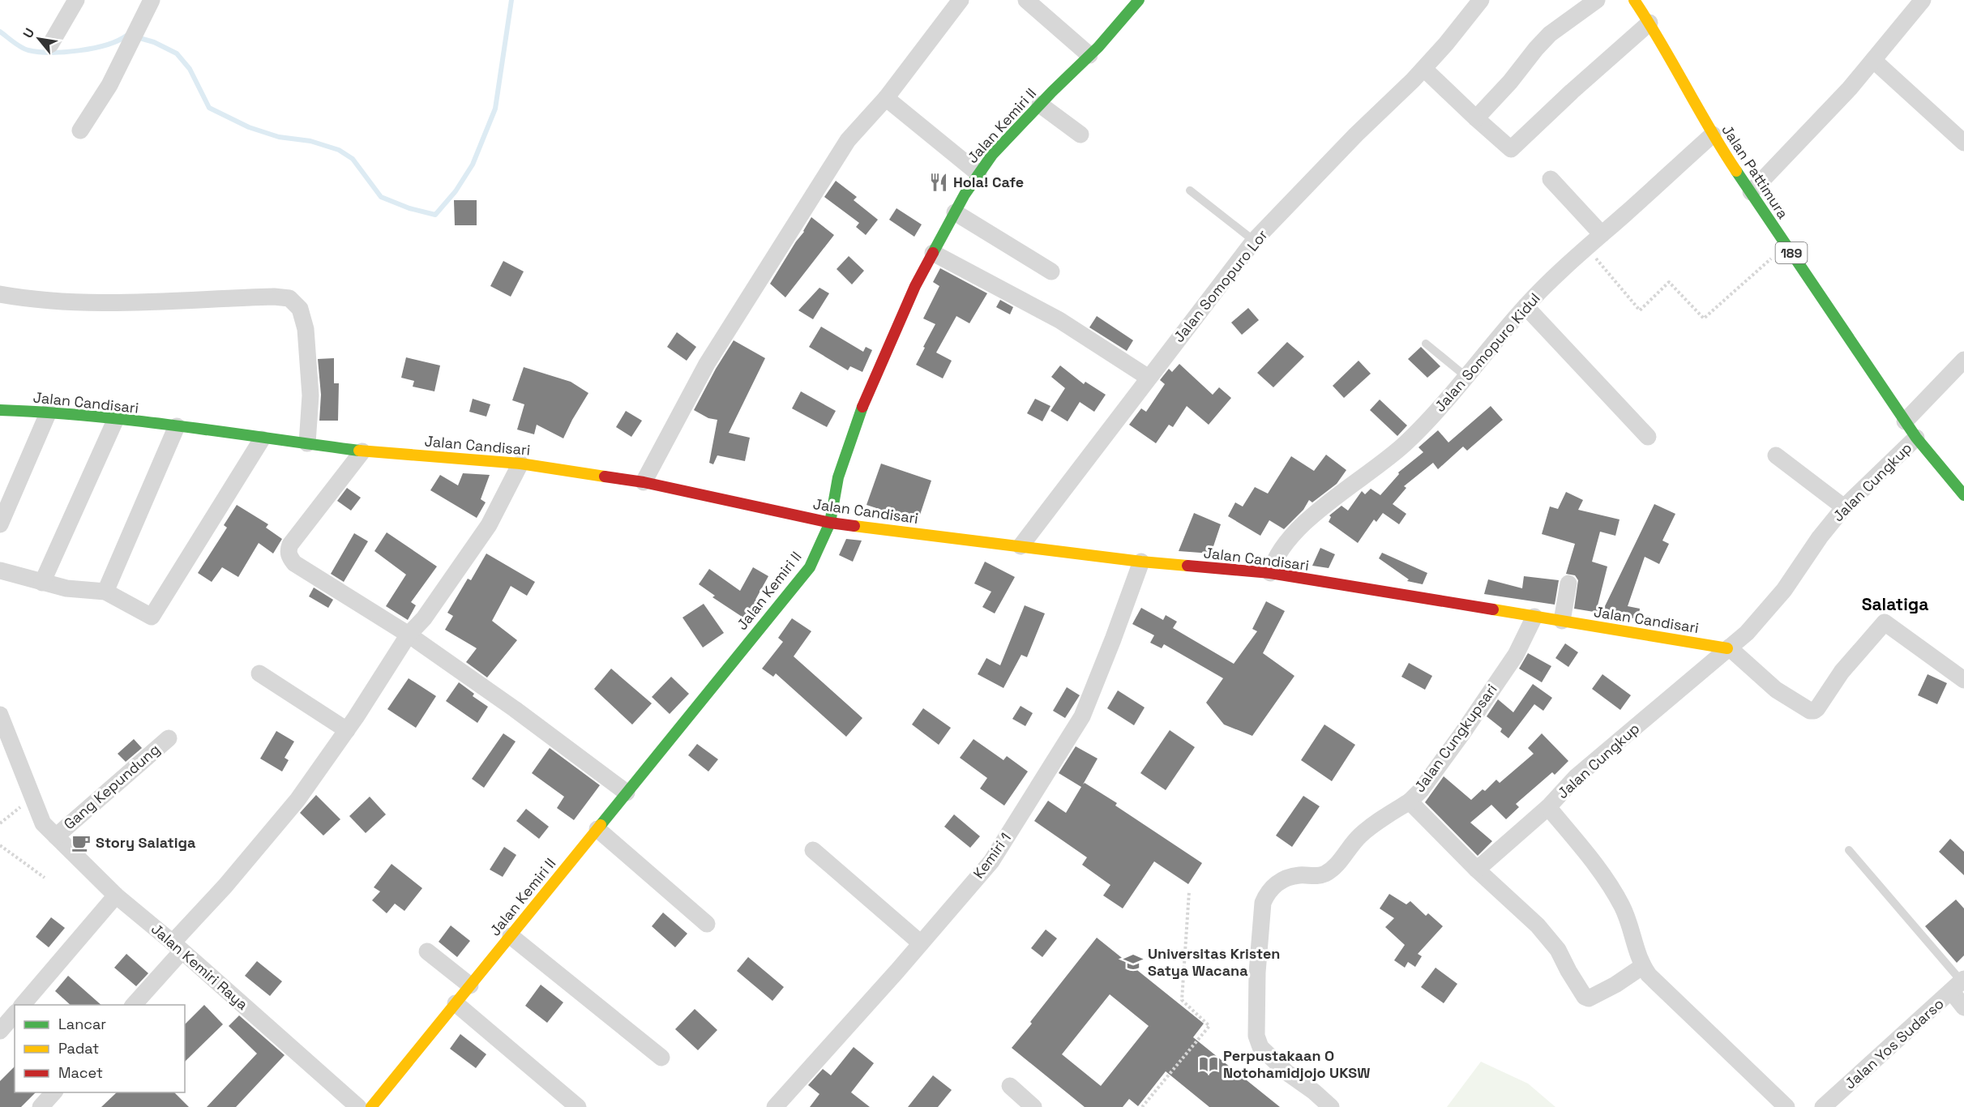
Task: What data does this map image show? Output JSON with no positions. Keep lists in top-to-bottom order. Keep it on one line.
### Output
{"streets":{"street":["Jalan Kemiri II","Jalan Pattimura","189","Jalan Somopuro Lor","Jalan Somopuro Kidul","Jalan Candisari","Jalan Cungkup","Jalan Cungkupsari","Gang Kepundung","Kemiri 1","Jalan Kemiri Raya","Jalan Yos Sudarso"]},"crossings":[["Jalan Kemiri II","Jalan Candisari"],["Jalan Pattimura","Jalan Somopuro Kidul"],["Jalan Pattimura","Jalan Cungkup"],["Jalan Somopuro Lor","Jalan Candisari"],["Jalan Somopuro Kidul","Jalan Candisari"],["Jalan Candisari","Jalan Cungkup"],["Jalan Candisari","Jalan Cungkupsari"],["Jalan Candisari","Kemiri 1"],["Jalan Cungkup","Jalan Cungkupsari"],["Gang Kepundung","Jalan Kemiri Raya"]],"districts":["Salatiga"],"places":{"restaurant":["Hola! Cafe"],"cafe":["Story Salatiga"],"school or university":["Universitas Kristen Satya Wacana"],"library":["Perpustakaan O Notohamidjojo UKSW"]},"legend":["Lancar","Padat","Macet"],"north":"top left"}
